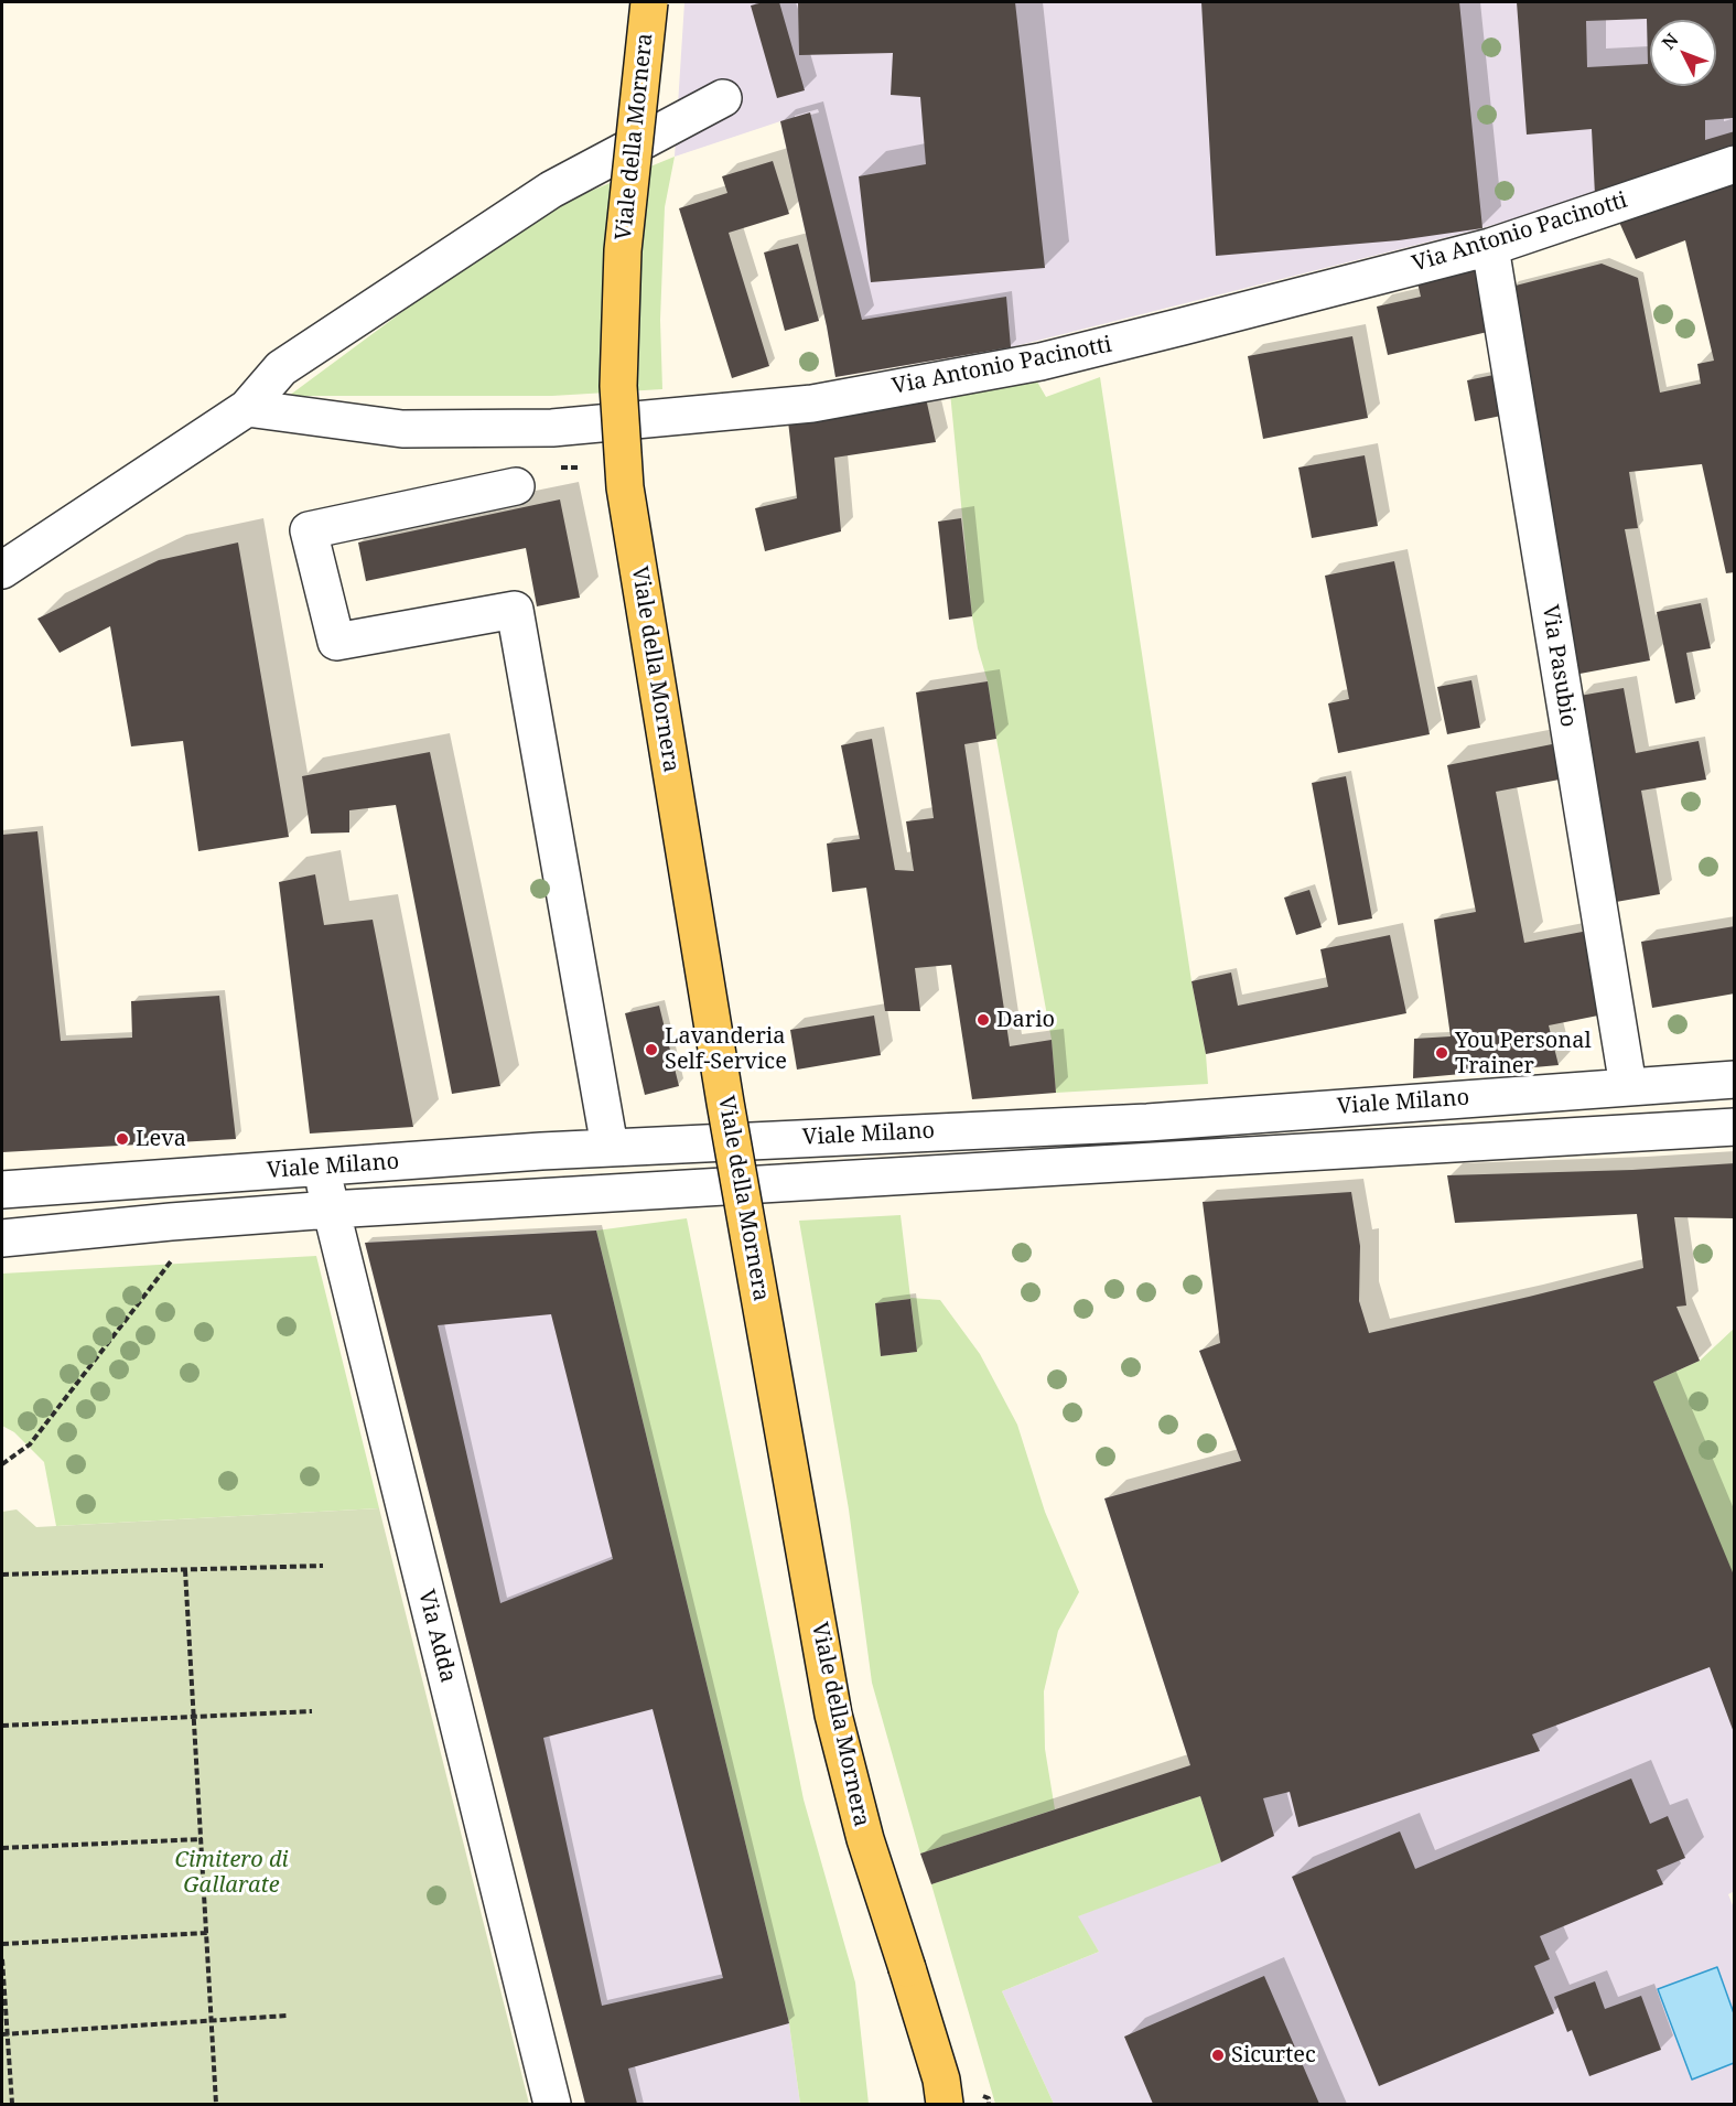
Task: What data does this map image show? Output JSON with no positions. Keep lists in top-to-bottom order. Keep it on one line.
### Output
{"streets":{"main road":["Viale della Mornera"],"street":["Via Antonio Pacinotti","Via Pasubio","Viale Milano","Via Adda"]},"crossings":[["Via Antonio Pacinotti","Via Pasubio"],["Via Pasubio","Viale Milano"],["Viale Milano","Via Adda"]],"parks":["Cimitero di Gallarate"],"places":["Dario","Lavanderia Self-Service","You Personal Trainer","Leva","Sicurtec"],"north":"top left"}
